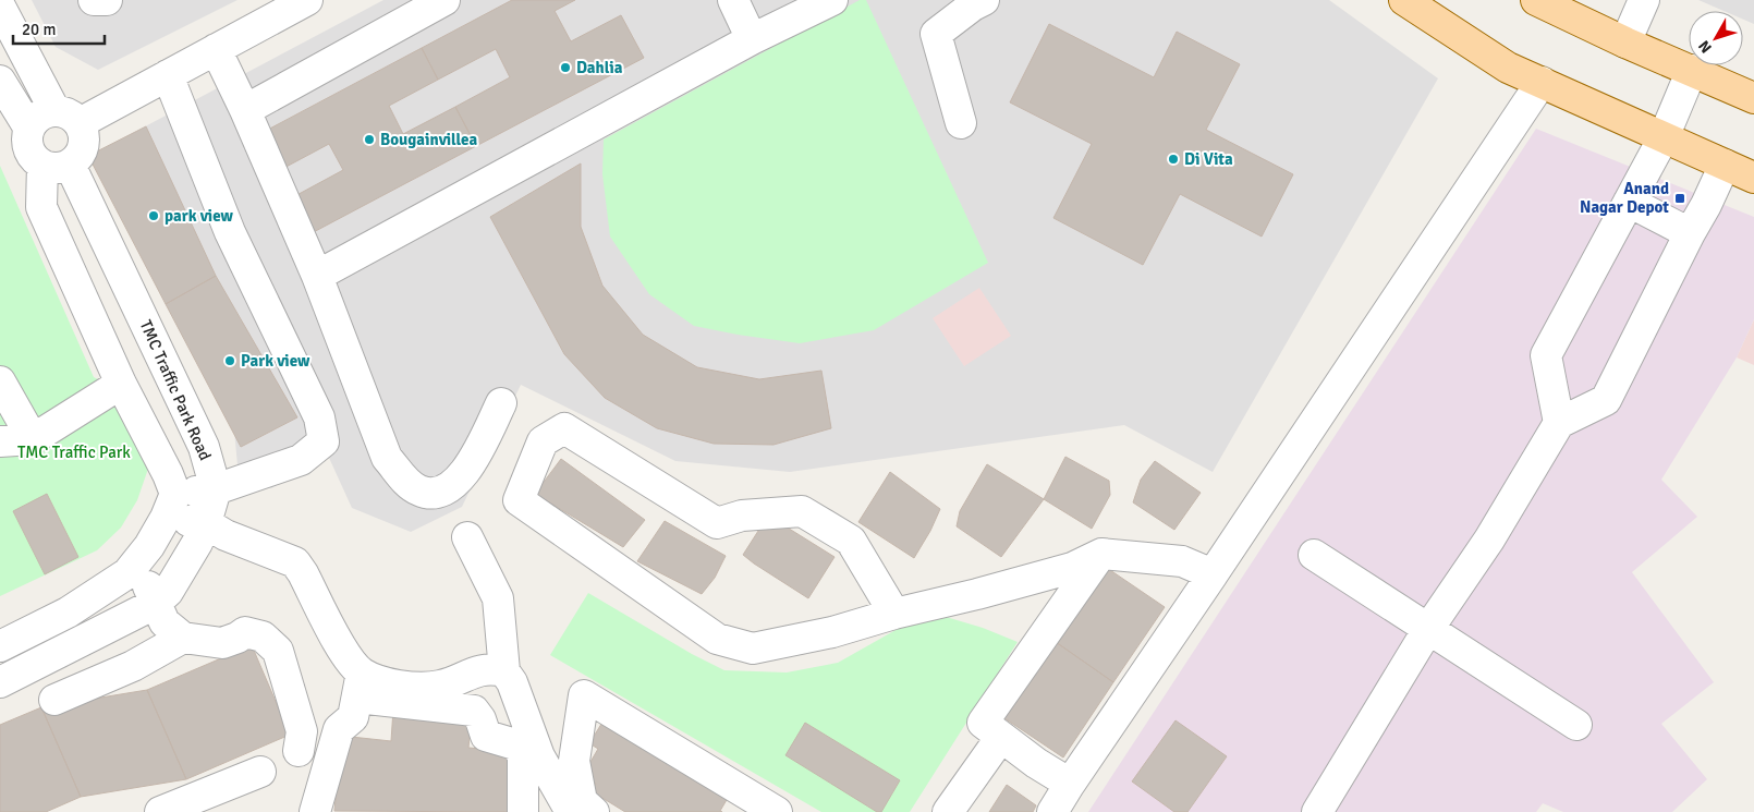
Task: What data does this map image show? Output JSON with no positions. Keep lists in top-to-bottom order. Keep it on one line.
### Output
{"streets":{"street":["TMC Traffic Park Road"]},"parks":["TMC Traffic Park"],"places":{"other":["Dahlia","Bougainvillea","Di Vita","park view","Park view"],"transit":["Anand Nagar Depot"]},"scale_bar":"20 m","north":"bottom left"}
